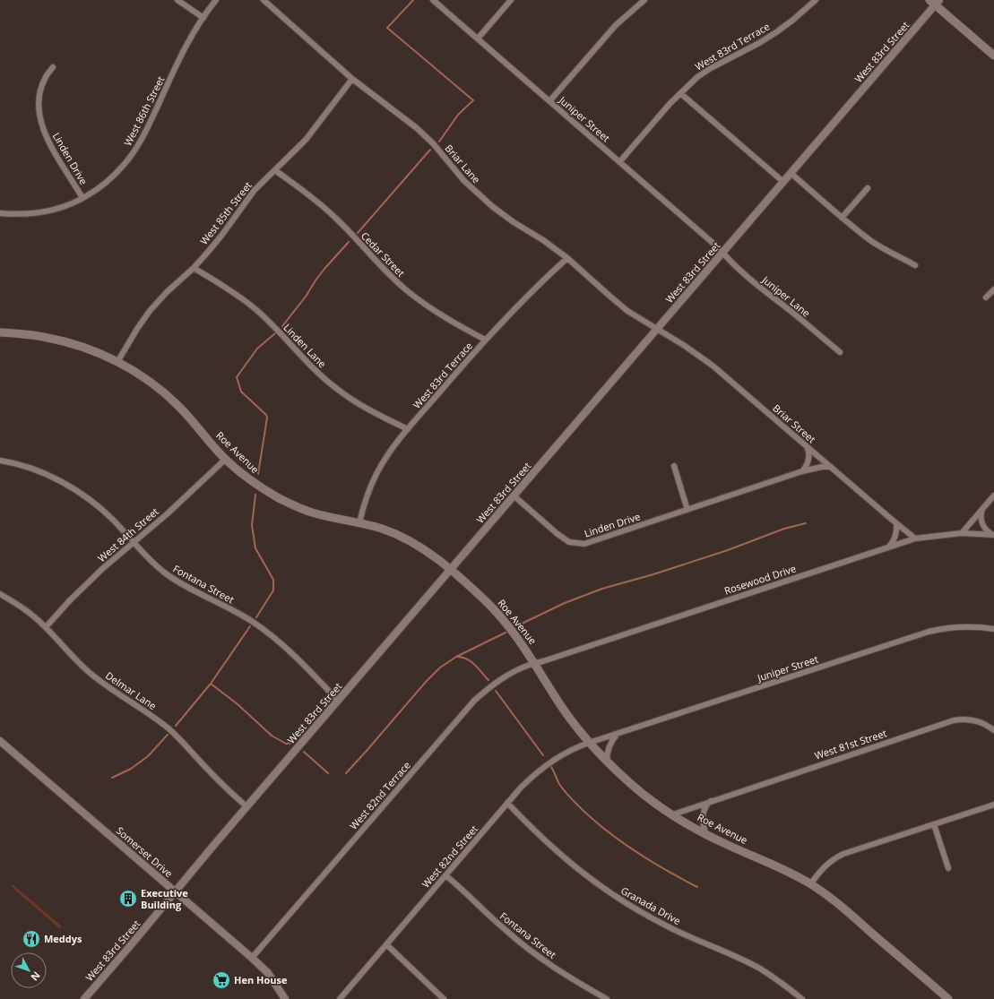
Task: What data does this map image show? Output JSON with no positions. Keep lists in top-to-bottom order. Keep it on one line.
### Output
{"streets":{"main road":["Roe Avenue"],"street":["West 83rd Terrace","West 83rd Street","West 86th Street","Juniper Street","Linden Drive","Briar Lane","West 85th Street","Cedar Street","Juniper Lane","Linden Lane","Briar Street","West 84th Street","Rosewood Drive","Fontana Street","Delmar Lane","West 81st Street","West 82nd Terrace","Somerset Drive","West 82nd Street","Granada Drive"]},"crossings":[["West 83rd Terrace","Juniper Street"],["West 83rd Terrace","Briar Lane"],["West 83rd Terrace","Cedar Street"],["West 83rd Terrace","Linden Lane"],["West 83rd Terrace","Roe Avenue"],["West 83rd Street","Juniper Street"],["West 83rd Street","Linden Drive"],["West 83rd Street","Briar Lane"],["West 83rd Street","Juniper Lane"],["West 83rd Street","Briar Street"],["West 83rd Street","Roe Avenue"],["West 83rd Street","Fontana Street"],["West 83rd Street","Delmar Lane"],["West 83rd Street","Somerset Drive"],["West 86th Street","Linden Drive"],["Juniper Street","Juniper Lane"],["Juniper Street","Roe Avenue"],["Juniper Street","West 82nd Street"],["Linden Drive","Briar Street"],["Briar Lane","West 85th Street"],["Briar Lane","Briar Street"],["West 85th Street","Cedar Street"],["West 85th Street","Linden Lane"],["West 85th Street","Roe Avenue"],["Briar Street","Rosewood Drive"],["Roe Avenue","West 84th Street"],["Roe Avenue","Rosewood Drive"],["Roe Avenue","West 81st Street"],["Roe Avenue","West 82nd Terrace"],["Roe Avenue","West 82nd Street"],["West 84th Street","Fontana Street"],["West 84th Street","Delmar Lane"],["Rosewood Drive","West 82nd Terrace"],["Fontana Street","West 82nd Street"],["West 82nd Terrace","Somerset Drive"],["West 82nd Street","Granada Drive"]],"places":{"building":["Executive Building"],"restaurant":["Meddys"],"supermarket":["Hen House"]},"north":"bottom right"}
